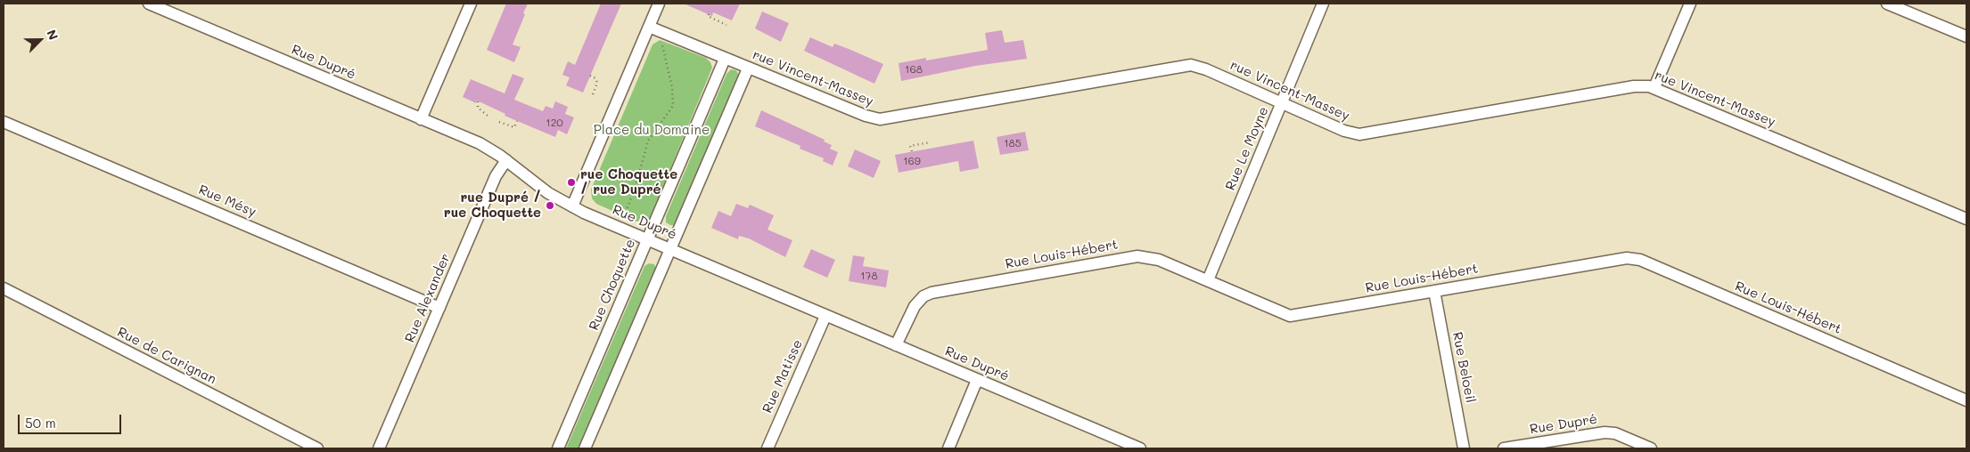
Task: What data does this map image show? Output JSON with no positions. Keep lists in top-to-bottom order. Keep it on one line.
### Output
{"streets":{"street":["Rue Dupré","rue Vincent-Massey","Rue Le Moyne","Rue Mésy","Rue Louis-Hébert","Rue Choquette","Rue Alexander","Rue de Carignan","Rue Beloeil","Rue Matisse"]},"crossings":[["Rue Dupré","Rue Louis-Hébert"],["Rue Dupré","Rue Choquette"],["Rue Dupré","Rue Alexander"],["Rue Dupré","Rue Matisse"],["rue Vincent-Massey","Rue Le Moyne"],["rue Vincent-Massey","Rue Choquette"],["Rue Le Moyne","Rue Louis-Hébert"],["Rue Mésy","Rue Alexander"],["Rue Louis-Hébert","Rue Beloeil"]],"parks":["Place du Domaine"],"places":["rue Choquette / rue Dupré","rue Dupré / rue Choquette"],"house_numbers":["168","120","185","169","178"],"scale_bar":"50 m","north":"top right"}
